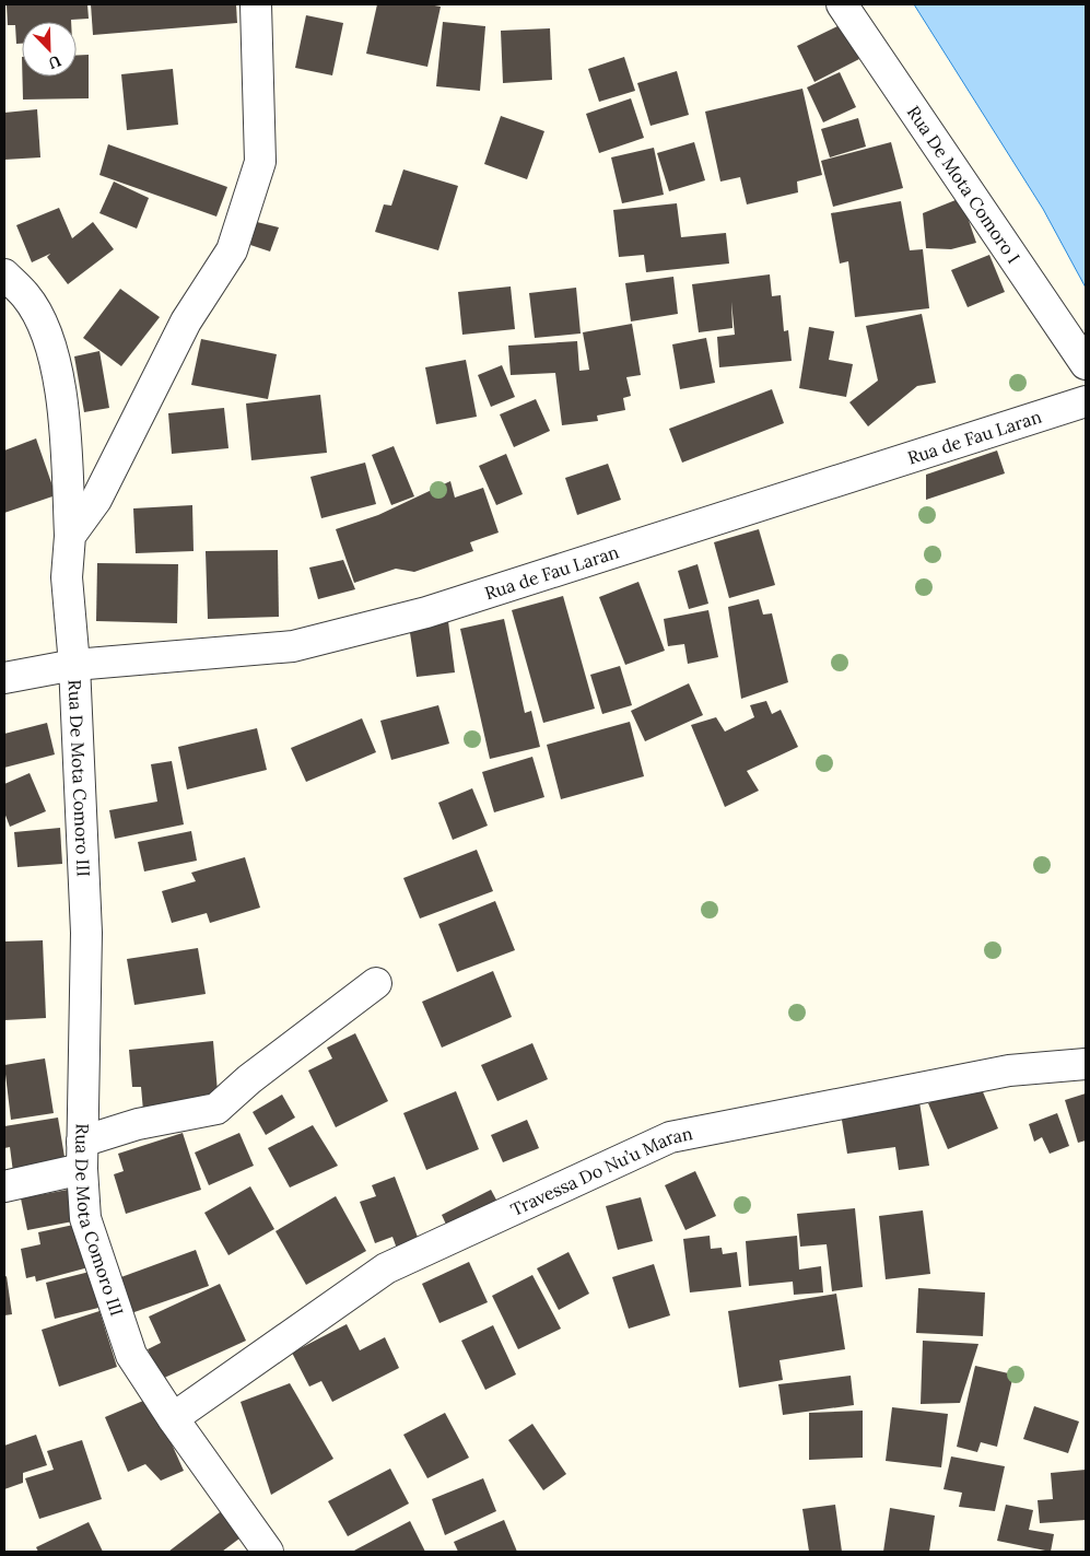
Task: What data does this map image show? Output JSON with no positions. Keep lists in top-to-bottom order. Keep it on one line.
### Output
{"streets":{"street":["Rua De Mota Comoro I","Rua de Fau Laran","Rua De Mota Comoro III","Travessa Do Nu’u Maran"]},"crossings":[["Rua de Fau Laran","Rua De Mota Comoro III"],["Rua De Mota Comoro III","Travessa Do Nu’u Maran"]],"north":"bottom right"}
